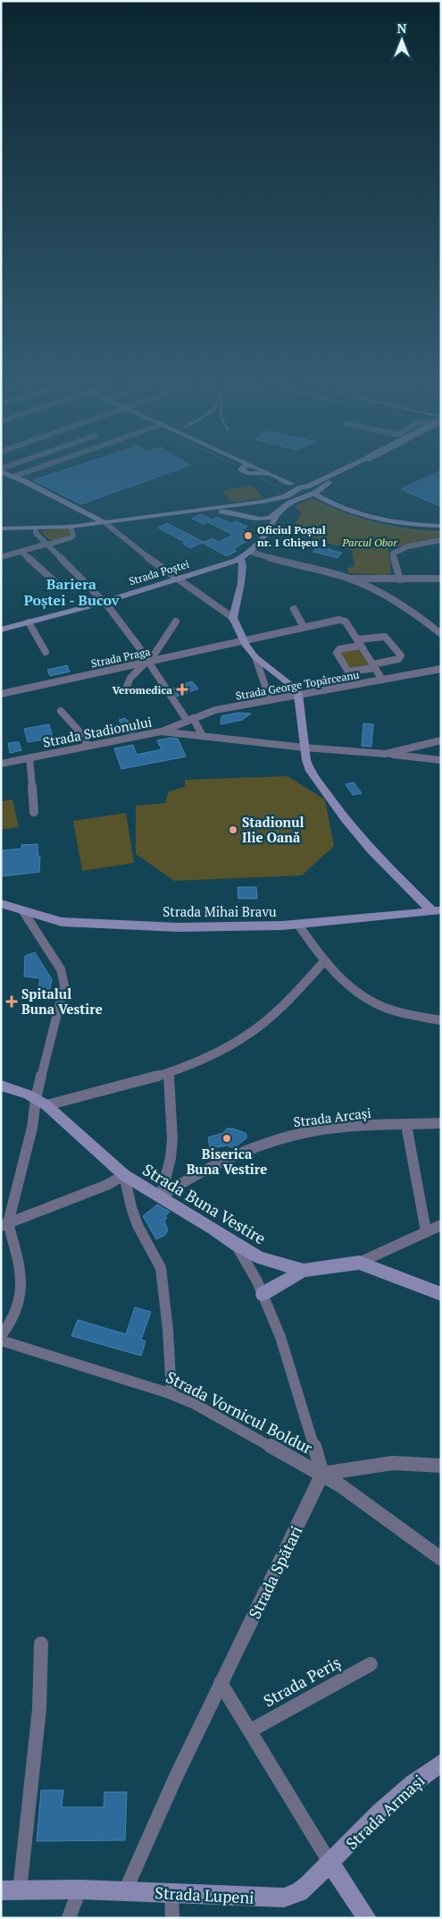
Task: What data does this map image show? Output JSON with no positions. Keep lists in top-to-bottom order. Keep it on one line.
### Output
{"streets":{"main road":["Strada Poștei","Strada Mihai Bravu","Strada Buna Vestire","Strada Armași","Strada Lupeni"],"street":["Strada Praga","Strada George Topârceanu","Strada Stadionului","Strada Arcași","Strada Vornicul Boldur","Strada Spătari","Strada Periș"]},"crossings":[["Strada George Topârceanu","Strada Stadionului"],["Strada Arcași","Strada Buna Vestire"],["Strada Vornicul Boldur","Strada Spătari"],["Strada Spătari","Strada Lupeni"],["Strada Armași","Strada Lupeni"]],"districts":["Bariera Poștei - Bucov"],"parks":["Parcul Obor"],"places":{"other":["Oficiul Poștal nr. 1 Ghișeu 1","Stadionul Ilie Oană","Biserica Buna Vestire"],"health":["Veromedica","Spitalul Buna Vestire"]},"north":"top"}
